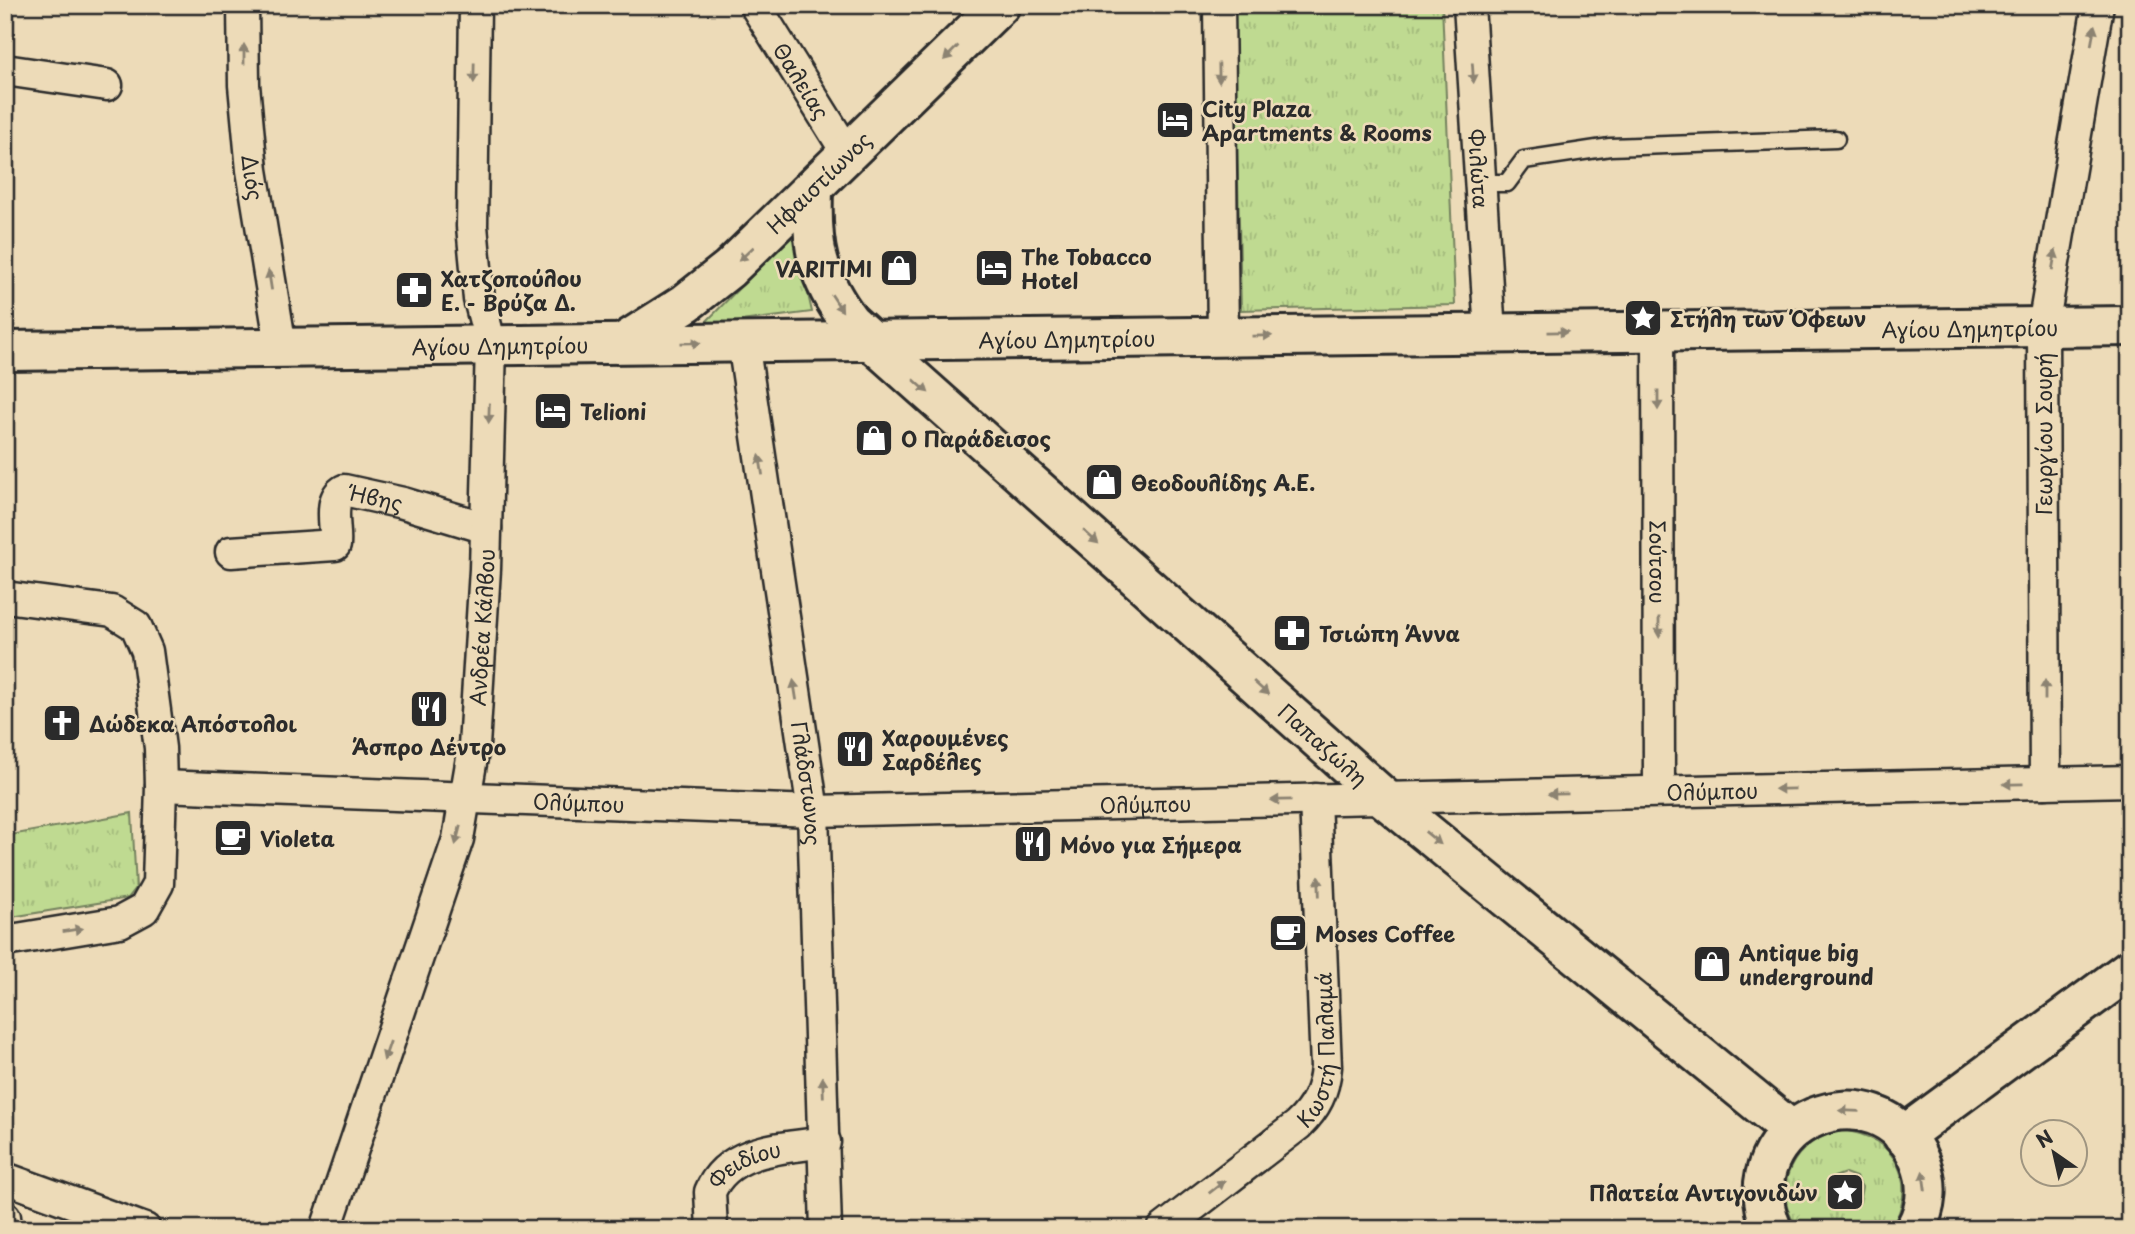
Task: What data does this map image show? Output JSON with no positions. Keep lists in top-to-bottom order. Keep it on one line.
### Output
{"streets":{"main road":["Ηφαιστίωνος","Αγίου Δημητρίου","Παπαζώλη"],"street":["Θαλείας","Φιλώτα","Διός","Γεωργίου Σουρή","Ήβης","Σούτσου","Ανδρέα Κάλβου","Γλάδστωνος","Ολύμπου","Κωστή Παλαμά","Φειδίου"]},"crossings":[["Θαλείας","Ηφαιστίωνος"],["Φιλώτα","Αγίου Δημητρίου"],["Διός","Αγίου Δημητρίου"],["Ηφαιστίωνος","Αγίου Δημητρίου"],["Ηφαιστίωνος","Παπαζώλη"],["Αγίου Δημητρίου","Γεωργίου Σουρή"],["Αγίου Δημητρίου","Σούτσου"],["Αγίου Δημητρίου","Ανδρέα Κάλβου"],["Αγίου Δημητρίου","Παπαζώλη"],["Αγίου Δημητρίου","Γλάδστωνος"],["Γεωργίου Σουρή","Ολύμπου"],["Ήβης","Ανδρέα Κάλβου"],["Σούτσου","Ολύμπου"],["Ανδρέα Κάλβου","Ολύμπου"],["Παπαζώλη","Ολύμπου"],["Γλάδστωνος","Ολύμπου"],["Γλάδστωνος","Φειδίου"],["Ολύμπου","Κωστή Παλαμά"]],"one_way":["Διός","Ηφαιστίωνος","Γεωργίου Σουρή","Σούτσου","Ανδρέα Κάλβου","Παπαζώλη","Γλάδστωνος","Ολύμπου","Κωστή Παλαμά"],"places":{"hotel":["City Plaza Apartments & Rooms","The Tobacco Hotel","Telioni"],"shop":["VARITIMI","Ο Παράδεισος","Θεοδουλίδης Α.Ε.","Antique big underground"],"pharmacy":["Χατζοπούλου Ε. - Βρύζα Δ.","Τσιώπη Άννα"],"place":["Στήλη των Όφεων","Πλατεία Αντιγονιδών"],"restaurant":["Άσπρο Δέντρο","Χαρουμένες Σαρδέλες","Μόνο για Σήμερα"],"church":["Δώδεκα Απόστολοι"],"cafe":["Violeta","Moses Coffee"]},"north":"top left"}
